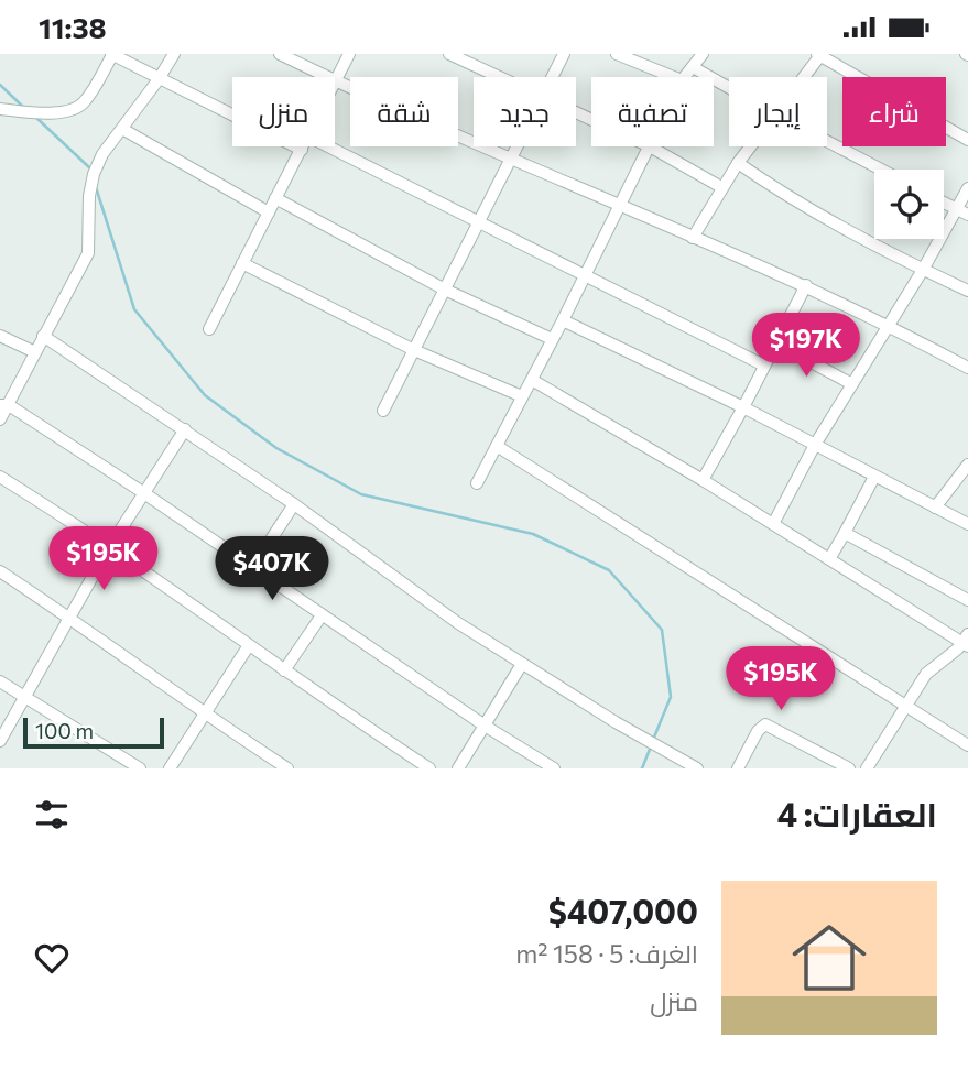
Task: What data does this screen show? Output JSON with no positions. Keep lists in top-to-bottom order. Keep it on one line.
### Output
{"scale_bar":"100 m","page":{"status":"11:38","chip":["شراء","إيجار","تصفية","جديد","شقة","منزل"],"price":["$197K","$195K","$407K","$195K"],"scale":"100 m","heading":"العقارات: 4","list":[{"name":"$407,000","note":"الغرف: 5 · 158 m² · منزل"}]}}
